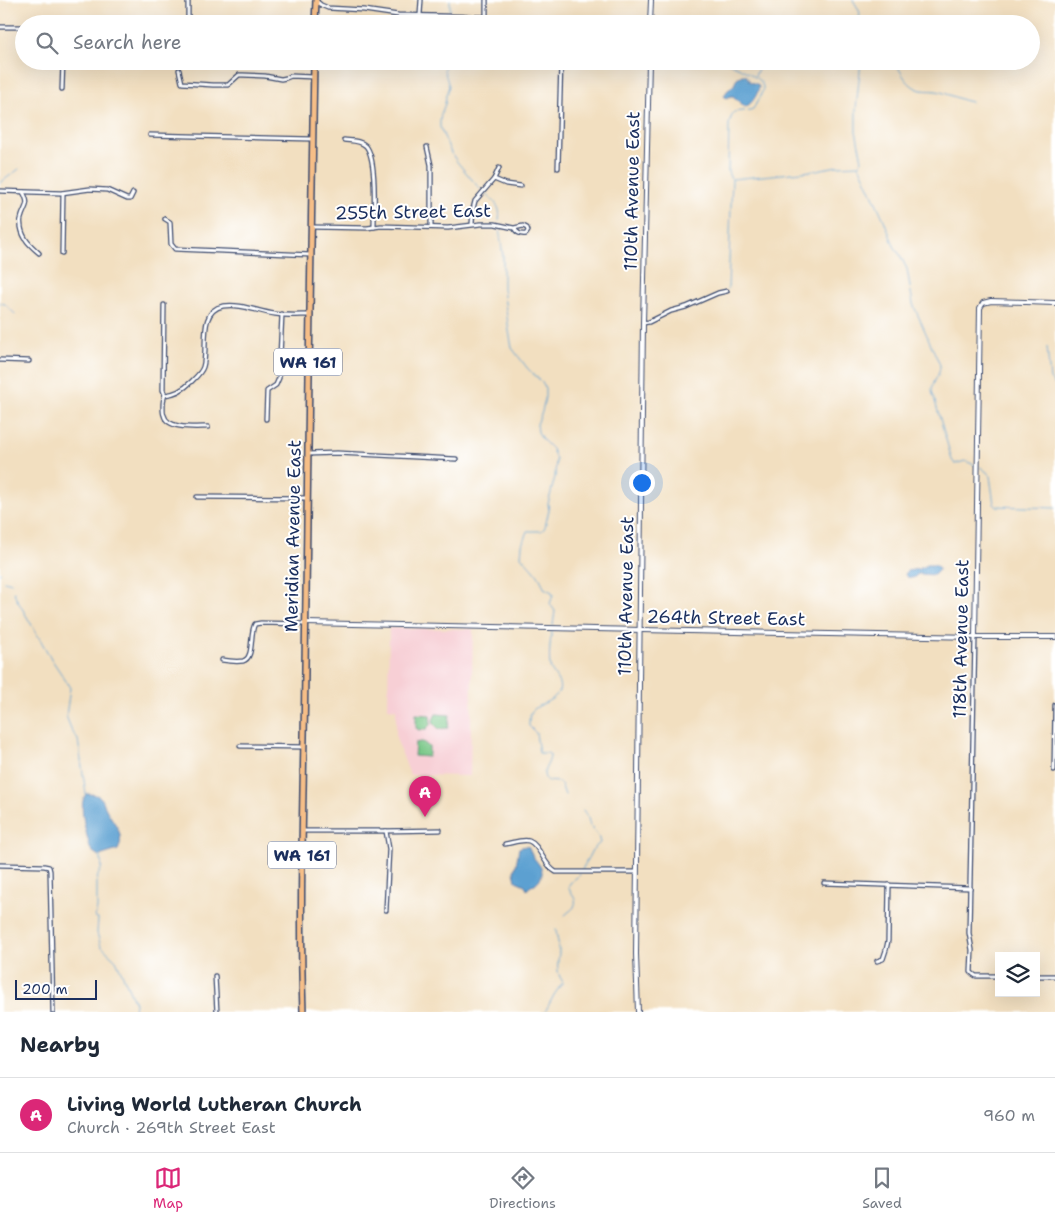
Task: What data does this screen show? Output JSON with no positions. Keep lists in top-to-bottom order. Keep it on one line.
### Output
{"streets":{"main road":["WA 161","Meridian Avenue East"],"street":["110th Avenue East","255th Street East","264th Street East","118th Avenue East"]},"crossings":[["110th Avenue East","264th Street East"],["255th Street East","Meridian Avenue East"],["Meridian Avenue East","264th Street East"],["264th Street East","118th Avenue East"]],"scale_bar":"200 m","page":{"search":"Search here","pins":"A","scale":"200 m","heading":"Nearby","list":[{"mark":"A","name":"Living World Lutheran Church","note":"Church · 269th Street East","value":"960 m"}],"nav":["Map","Directions","Saved"]}}
